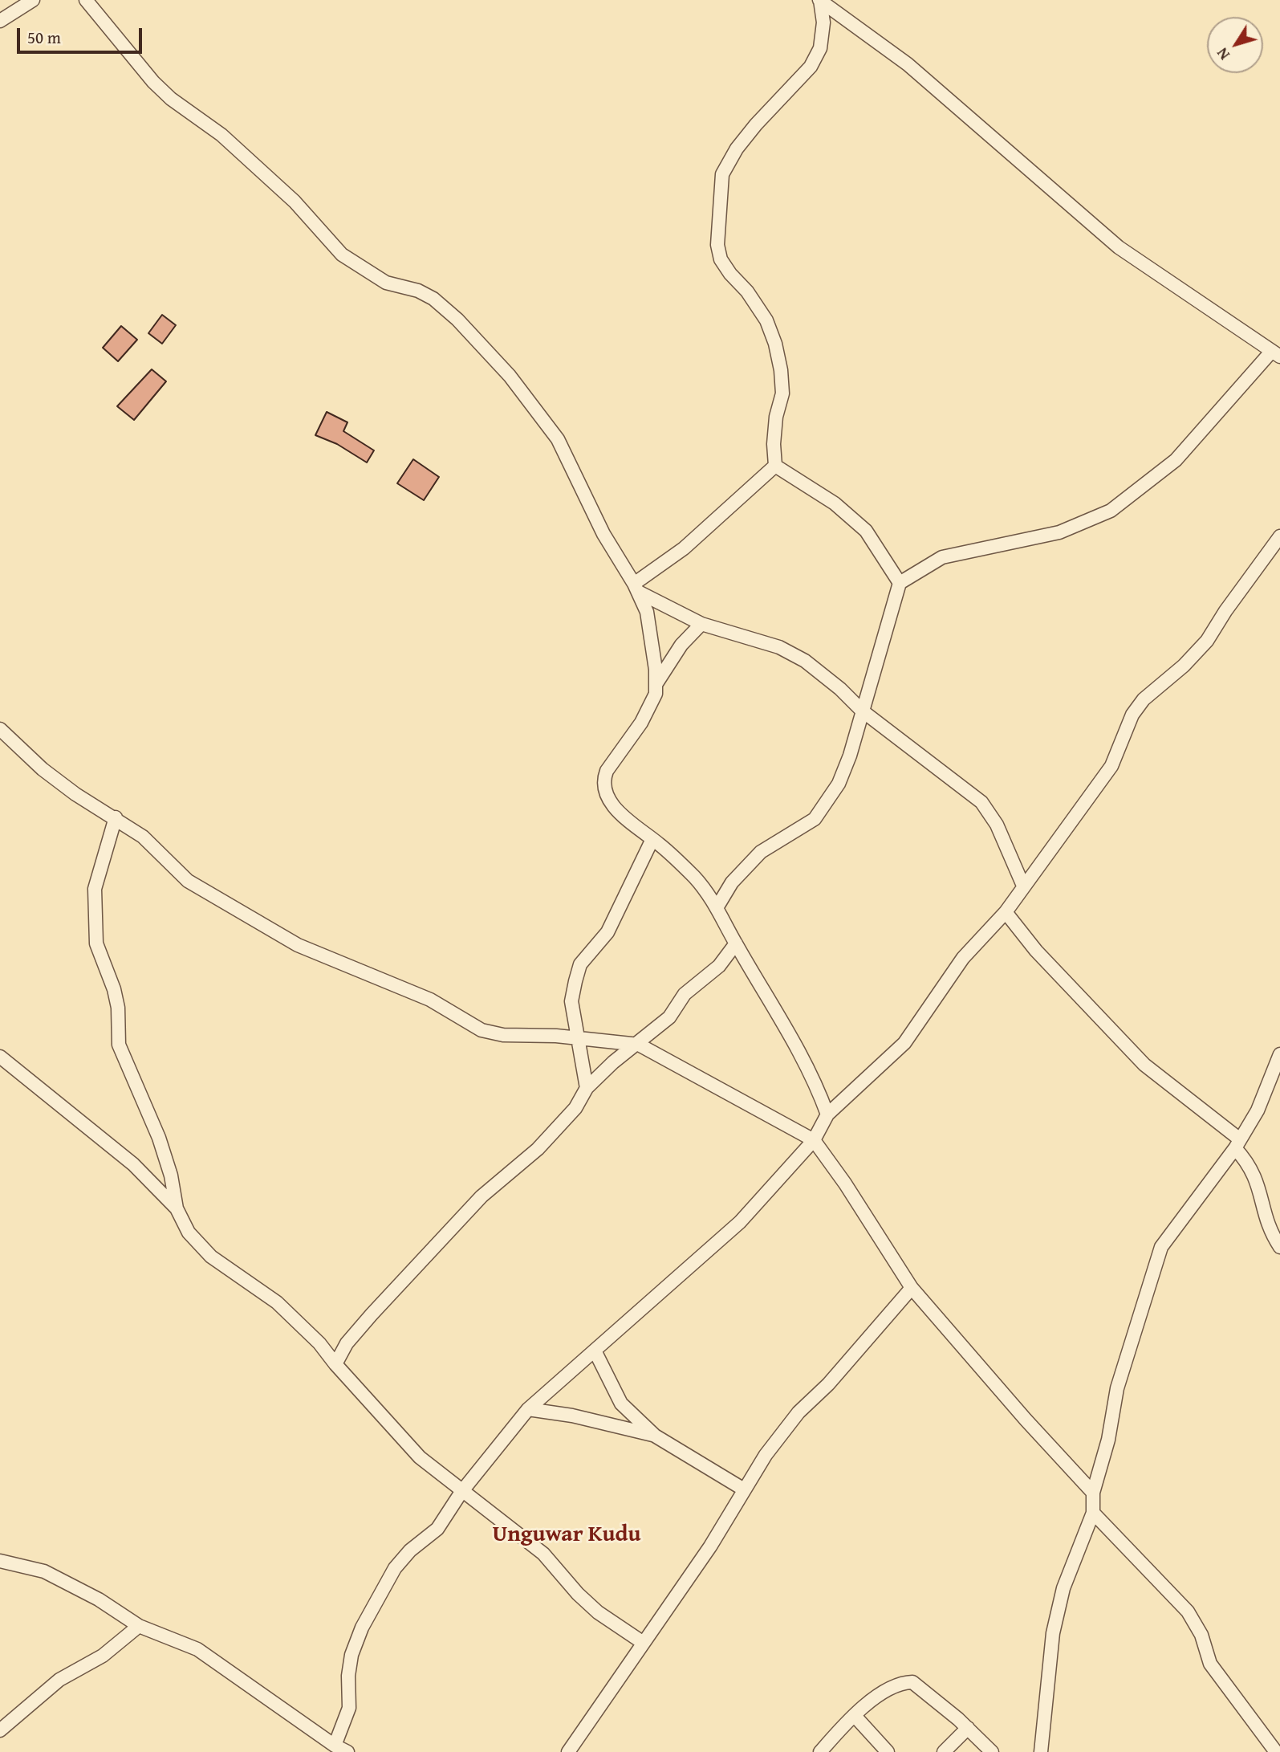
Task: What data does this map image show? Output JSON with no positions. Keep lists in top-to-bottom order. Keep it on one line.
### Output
{"districts":["Unguwar Kudu"],"scale_bar":"50 m","north":"bottom left"}
